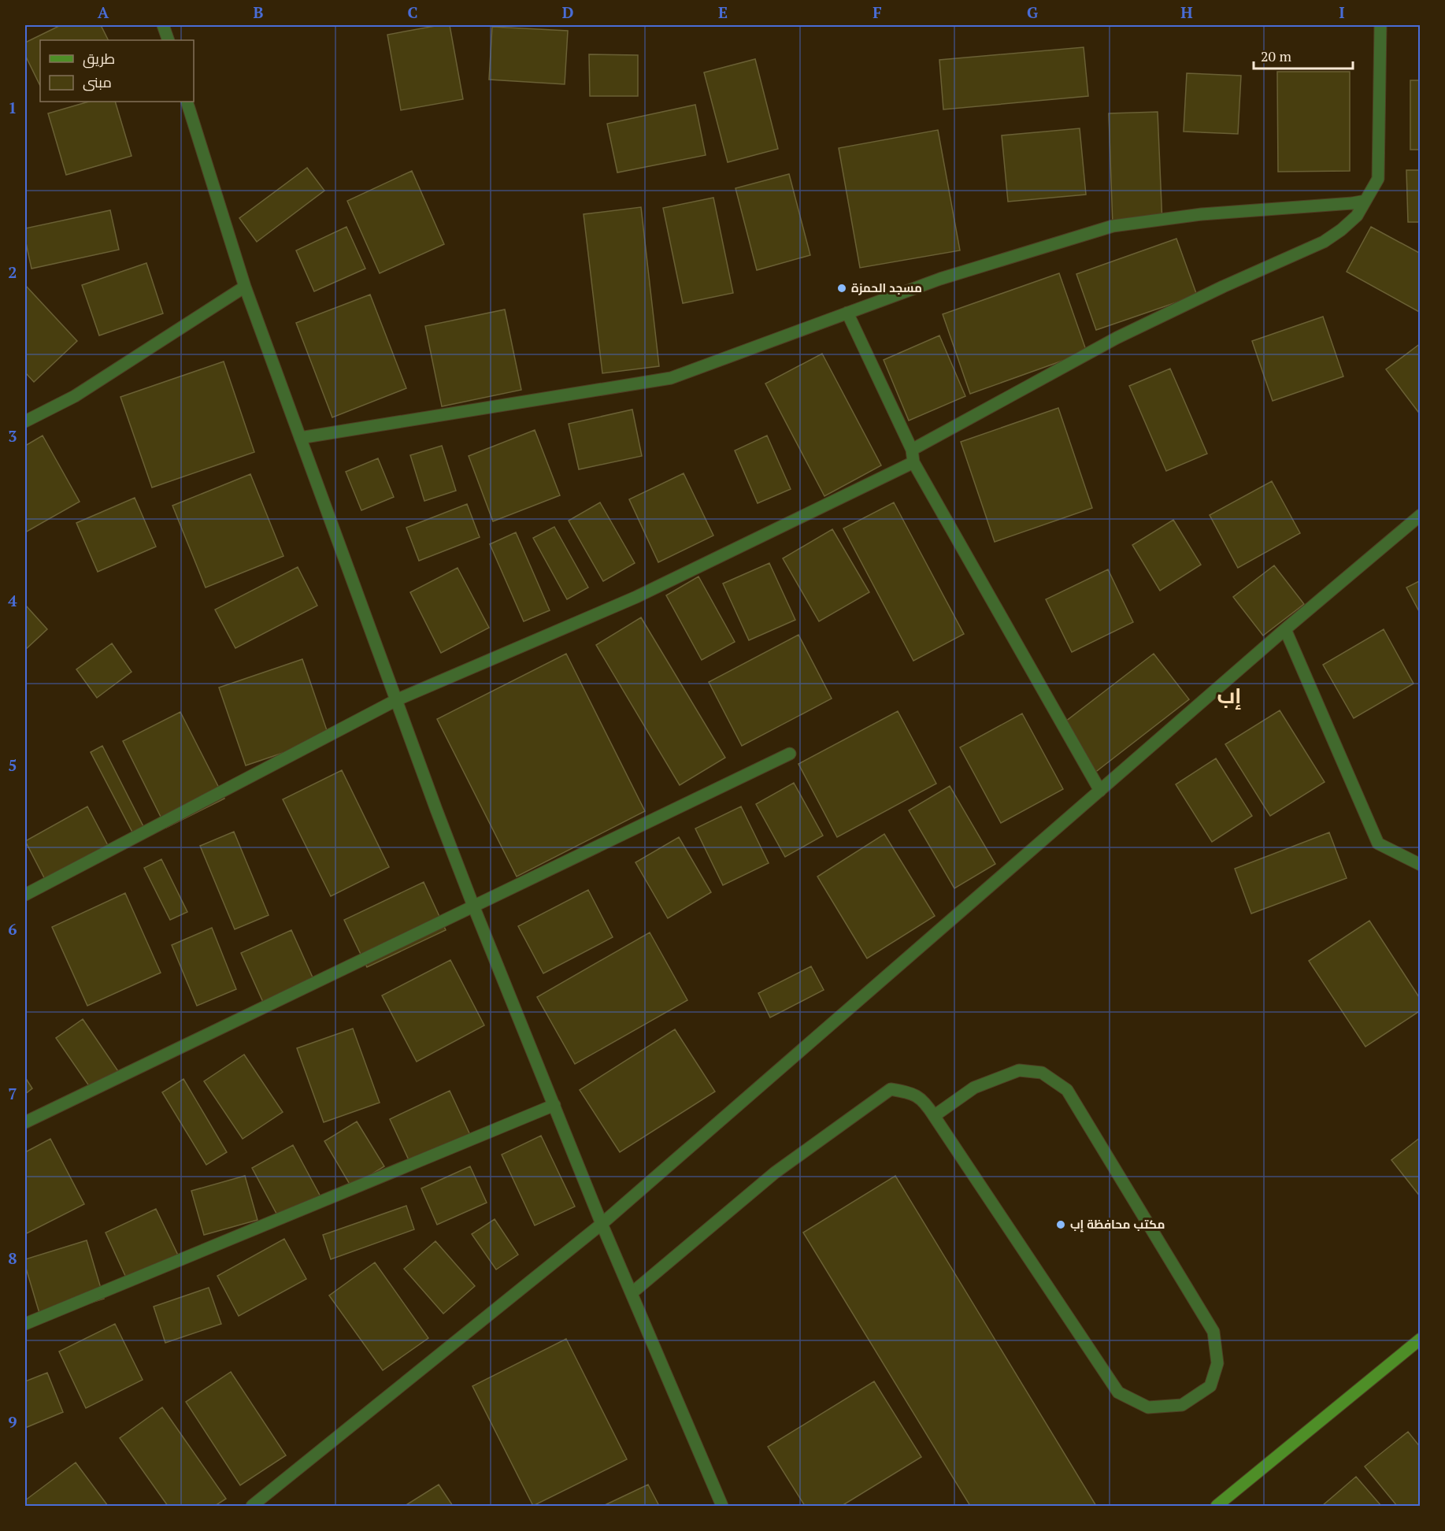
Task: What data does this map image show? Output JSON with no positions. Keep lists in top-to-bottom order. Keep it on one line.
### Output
{"districts":["إب"],"places":["مسجد الحمزة","مكتب محافظة إب"],"legend":["طريق","مبنى"],"scale_bar":"20 m","grid":{"columns":["A","B","C","D","E","F","G","H","I"],"rows":["1","2","3","4","5","6","7","8","9"]}}
